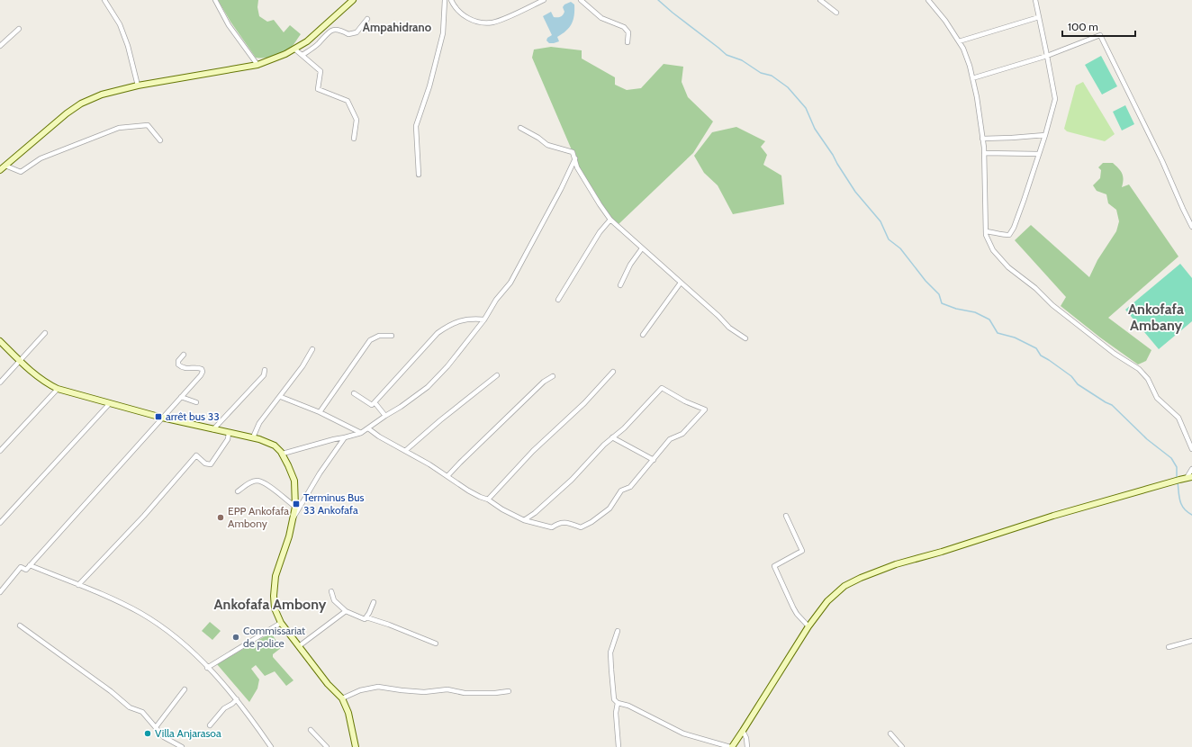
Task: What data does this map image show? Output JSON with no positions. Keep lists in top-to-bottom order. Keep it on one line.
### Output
{"districts":["Ampahidrano","Ankofafa Ambany","Ankofafa Ambony"],"places":{"transit":["arrêt bus 33","Terminus Bus 33 Ankofafa"],"other":["EPP Ankofafa Ambony","Commissariat de police","Villa Anjarasoa"]},"scale_bar":"100 m"}
